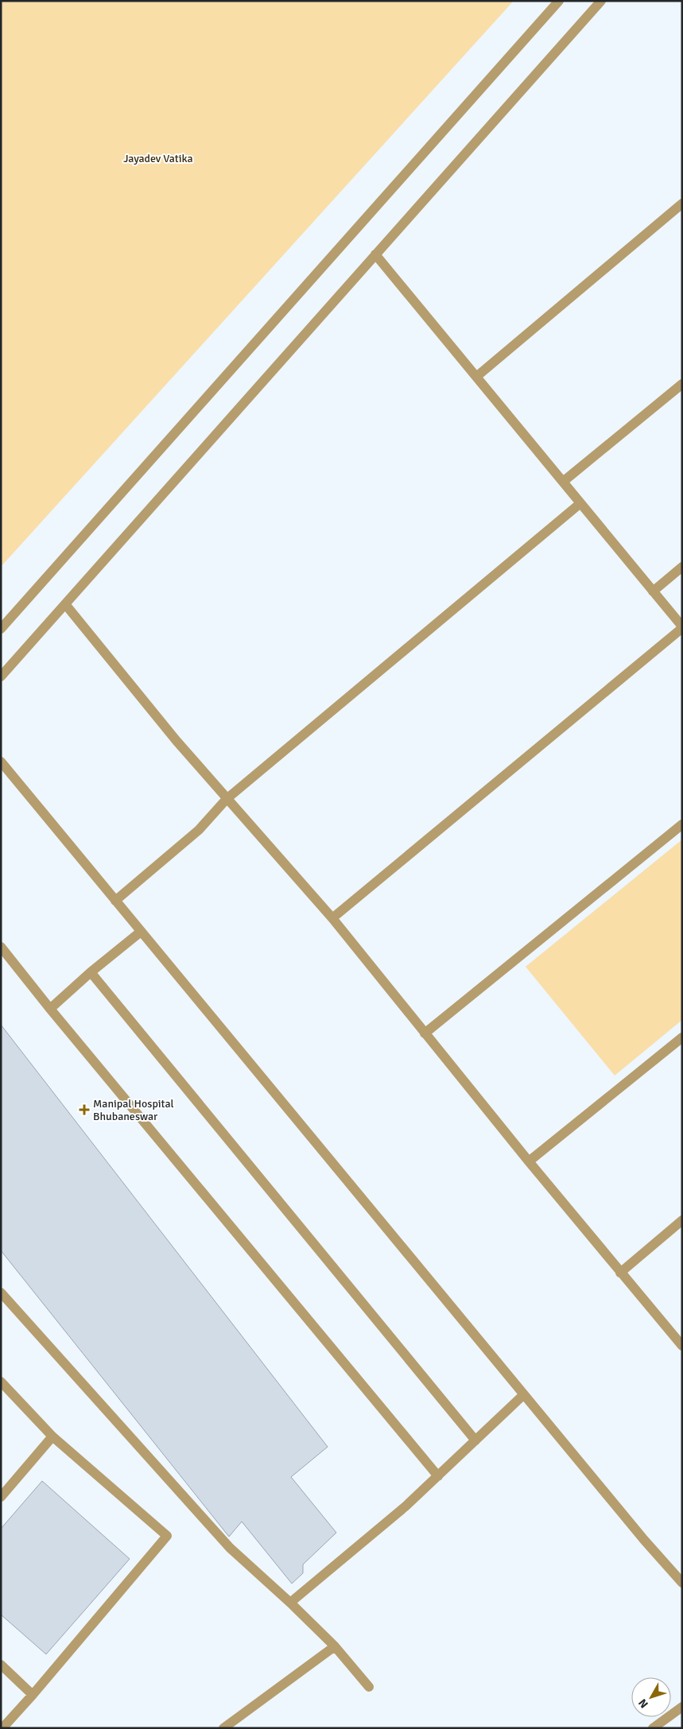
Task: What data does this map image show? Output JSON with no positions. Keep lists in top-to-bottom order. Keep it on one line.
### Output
{"parks":["Jayadev Vatika"],"places":{"health":["Manipal Hospital Bhubaneswar"]},"north":"bottom left"}
